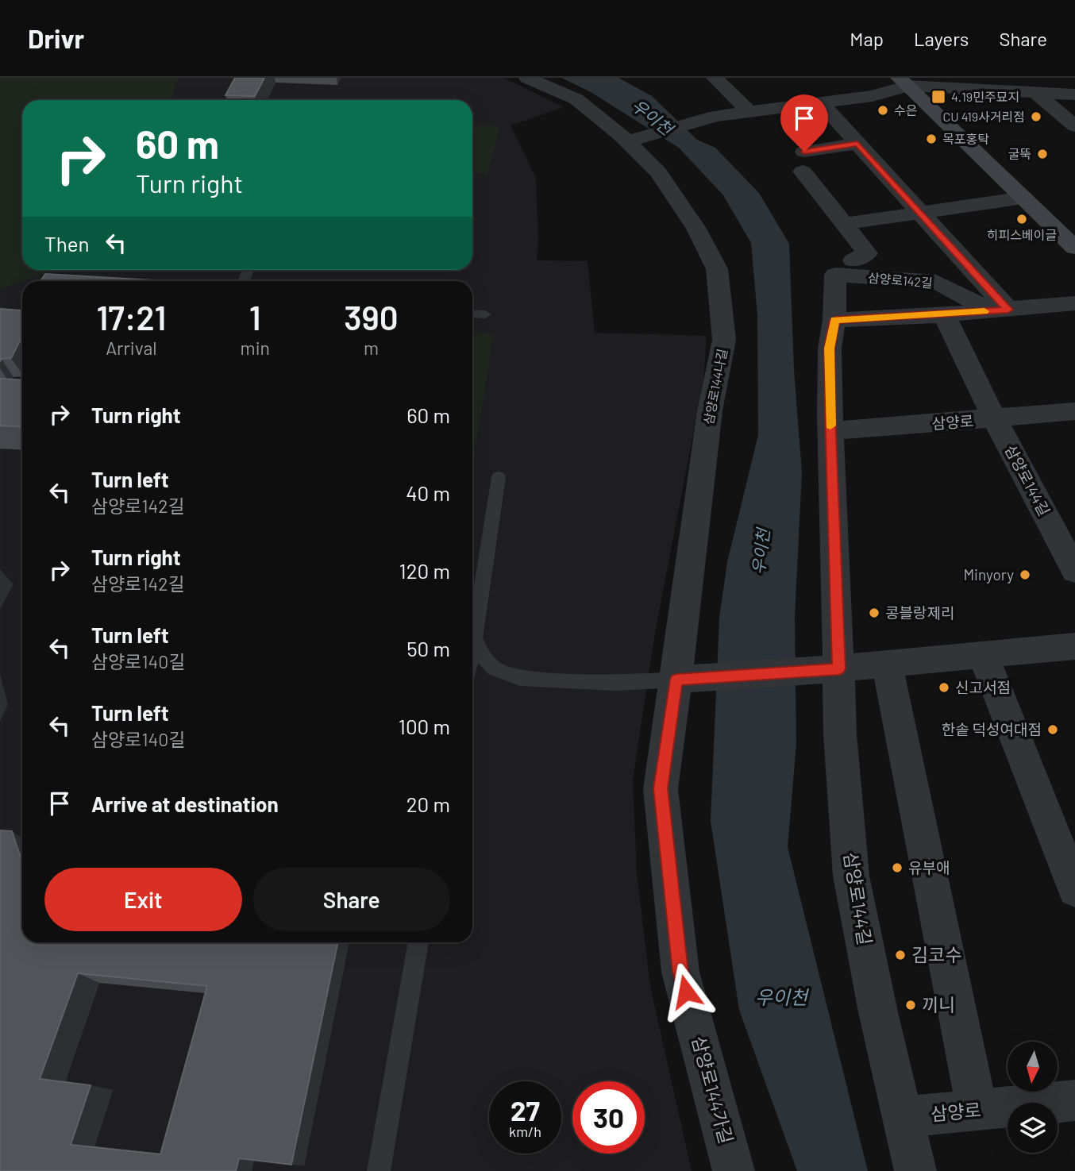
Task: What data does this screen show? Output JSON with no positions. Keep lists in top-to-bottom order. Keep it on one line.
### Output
{"streets":{"street":["삼양로142길","삼양로144나길","삼양로","삼양로144길","삼양로144가길"]},"crossings":[["삼양로144나길","삼양로144가길"],["삼양로","삼양로144길"]],"water":["우이천"],"places":{"transit":["4.19민주묘지"],"other":["수은","CU 419사거리점","목포홍탁","굴뚝","히피스베이글","Minyory","콩블랑제리","신고서점","한솥 덕성여대점","유부애","김코수","끼니"]},"north":"bottom","page":{"header":"Drivr","nav":["Map","Layers","Share"],"turn":["60 m","Turn right"],"then":"Then","eta":["17:21","Arrival","1","min","390","m"],"list":[{"name":"Turn right","value":"60 m"},{"name":"Turn left","note":"삼양로142길","value":"40 m"},{"name":"Turn right","note":"삼양로142길","value":"120 m"},{"name":"Turn left","note":"삼양로140길","value":"50 m"},{"name":"Turn left","note":"삼양로140길","value":"100 m"},{"name":"Arrive at destination","value":"20 m"}],"buttons":["Exit","Share"],"speed":"27 km/h","limit":"30"}}
